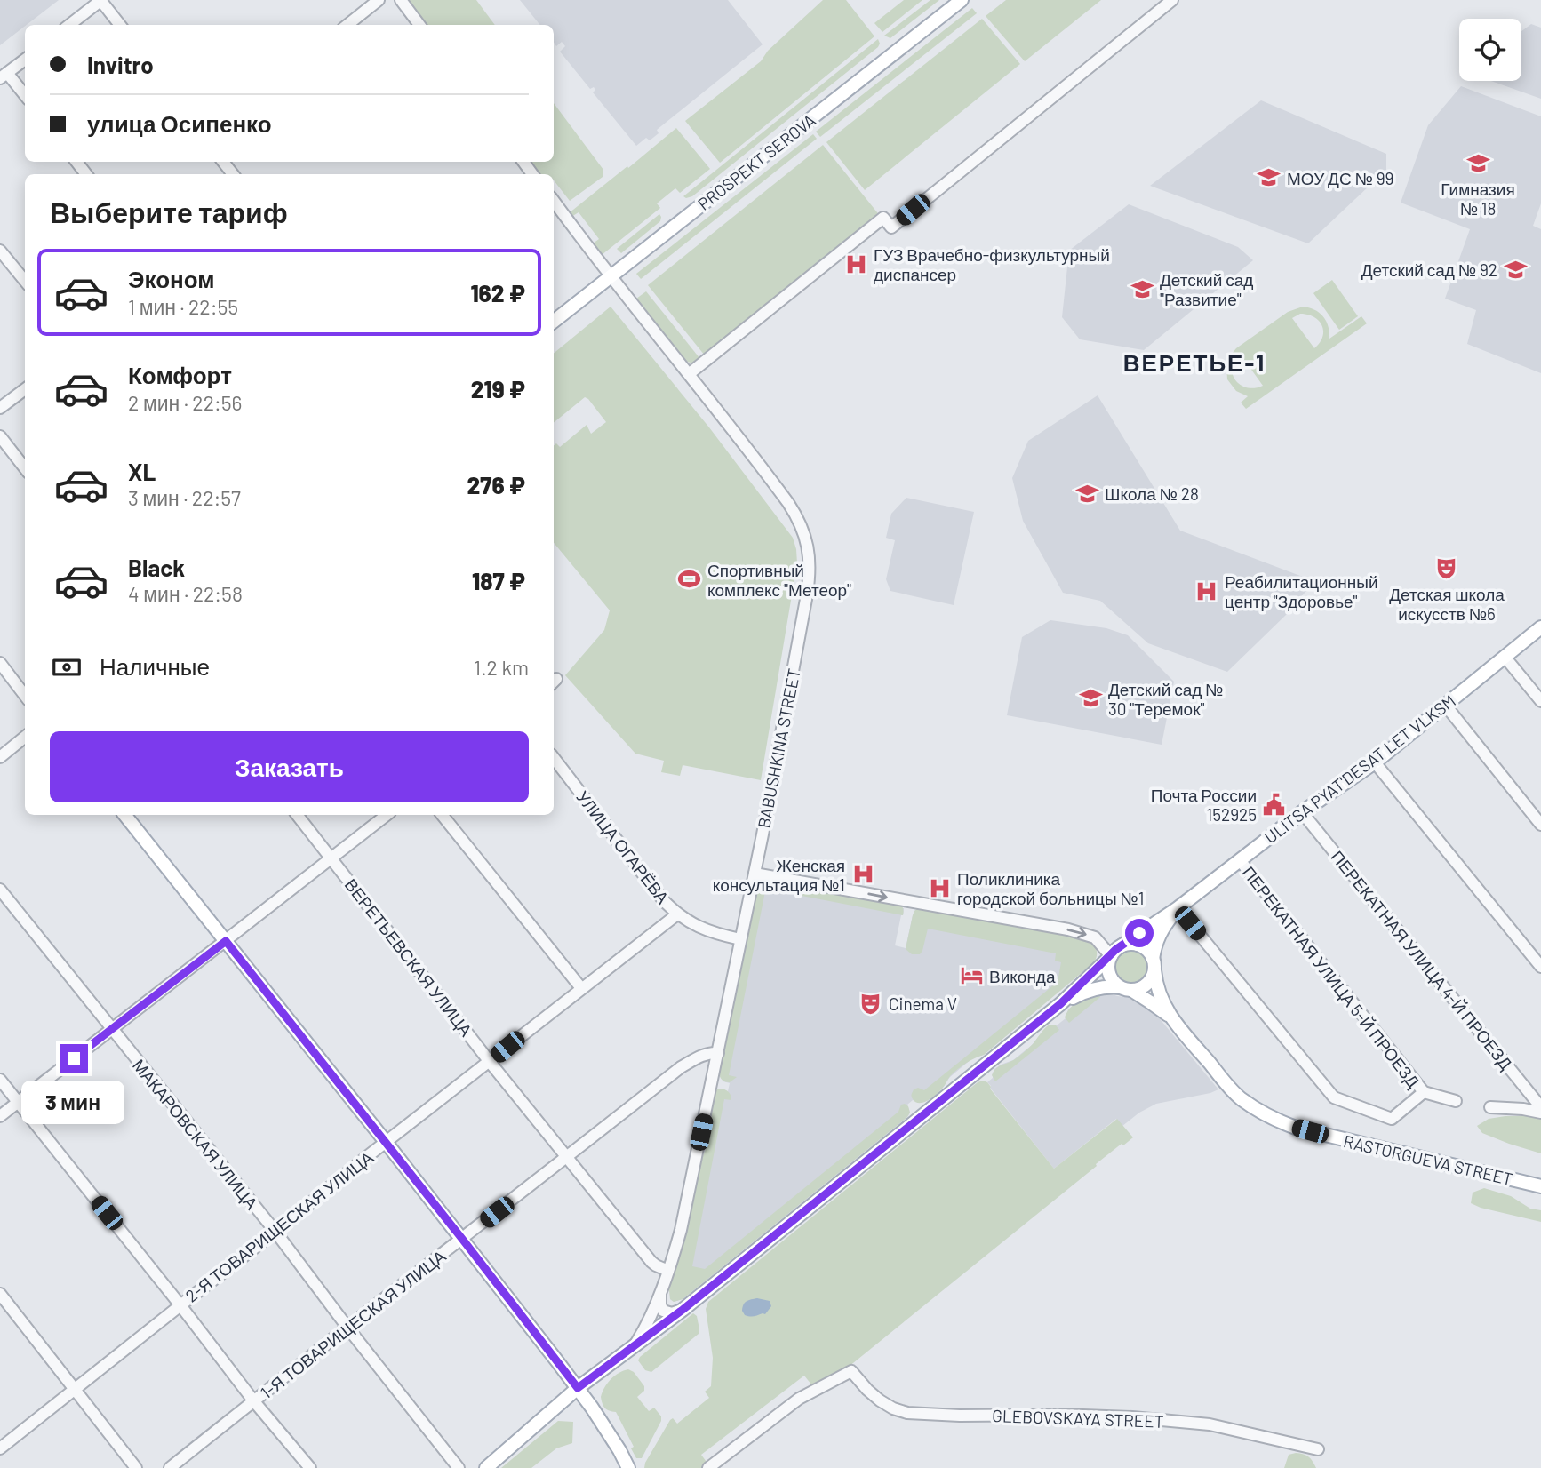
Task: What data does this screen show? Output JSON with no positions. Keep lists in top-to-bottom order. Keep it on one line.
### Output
{"streets":{"main road":["PROSPEKT SEROVA","ULITSA PYAT'DESAT LET VLKSM","RASTORGUEVA STREET"],"street":["BABUSHKINA STREET","УЛИЦА ОГАРЁВА","ВЕРЕТЬЕВСКАЯ УЛИЦА","ПЕРЕКАТНАЯ УЛИЦА 4-Й ПРОЕЗД","ПЕРЕКАТНАЯ УЛИЦА 5-Й ПРОЕЗД","МАКАРОВСКАЯ УЛИЦА","2-Я ТОВАРИЩЕСКАЯ УЛИЦА","1-Я ТОВАРИЩЕСКАЯ УЛИЦА","GLEBOVSKAYA STREET"]},"crossings":[["PROSPEKT SEROVA","BABUSHKINA STREET"],["BABUSHKINA STREET","УЛИЦА ОГАРЁВА"],["BABUSHKINA STREET","ВЕРЕТЬЕВСКАЯ УЛИЦА"],["BABUSHKINA STREET","1-Я ТОВАРИЩЕСКАЯ УЛИЦА"],["ULITSA PYAT'DESAT LET VLKSM","ПЕРЕКАТНАЯ УЛИЦА 4-Й ПРОЕЗД"],["ULITSA PYAT'DESAT LET VLKSM","ПЕРЕКАТНАЯ УЛИЦА 5-Й ПРОЕЗД"],["УЛИЦА ОГАРЁВА","2-Я ТОВАРИЩЕСКАЯ УЛИЦА"],["ВЕРЕТЬЕВСКАЯ УЛИЦА","2-Я ТОВАРИЩЕСКАЯ УЛИЦА"],["ВЕРЕТЬЕВСКАЯ УЛИЦА","1-Я ТОВАРИЩЕСКАЯ УЛИЦА"],["МАКАРОВСКАЯ УЛИЦА","2-Я ТОВАРИЩЕСКАЯ УЛИЦА"],["МАКАРОВСКАЯ УЛИЦА","1-Я ТОВАРИЩЕСКАЯ УЛИЦА"]],"districts":["ВЕРЕТЬЕ-1"],"places":{"school or university":["Гимназия № 18","МОУ ДС № 99","Детский сад № 92","Детский сад \"Развитие\"","Школа № 28","Детский сад № 30 \"Теремок\""],"hospital":["ГУЗ Врачебно-физкультурный диспансер","Реабилитационный центр \"Здоровье\"","Женская консультация №1","Поликлиника городской больницы №1"],"theatre":["Детская школа искусств №6","Cinema V"],"sports":["Спортивный комплекс \"Метеор\""],"public building":["Почта России 152925"],"hotel":["Виконда"]},"page":{"banner":["Invitro","улица Осипенко"],"heading":"Выберите тариф","list":[{"name":"Эконом","note":"1 мин · 22:55","value":"162 ₽"},{"name":"Комфорт","note":"2 мин · 22:56","value":"219 ₽"},{"name":"XL","note":"3 мин · 22:57","value":"276 ₽"},{"name":"Black","note":"4 мин · 22:58","value":"187 ₽"}],"pay":["Наличные","1.2 km"],"buttons":"Заказать","bubble":"3 мин"}}
